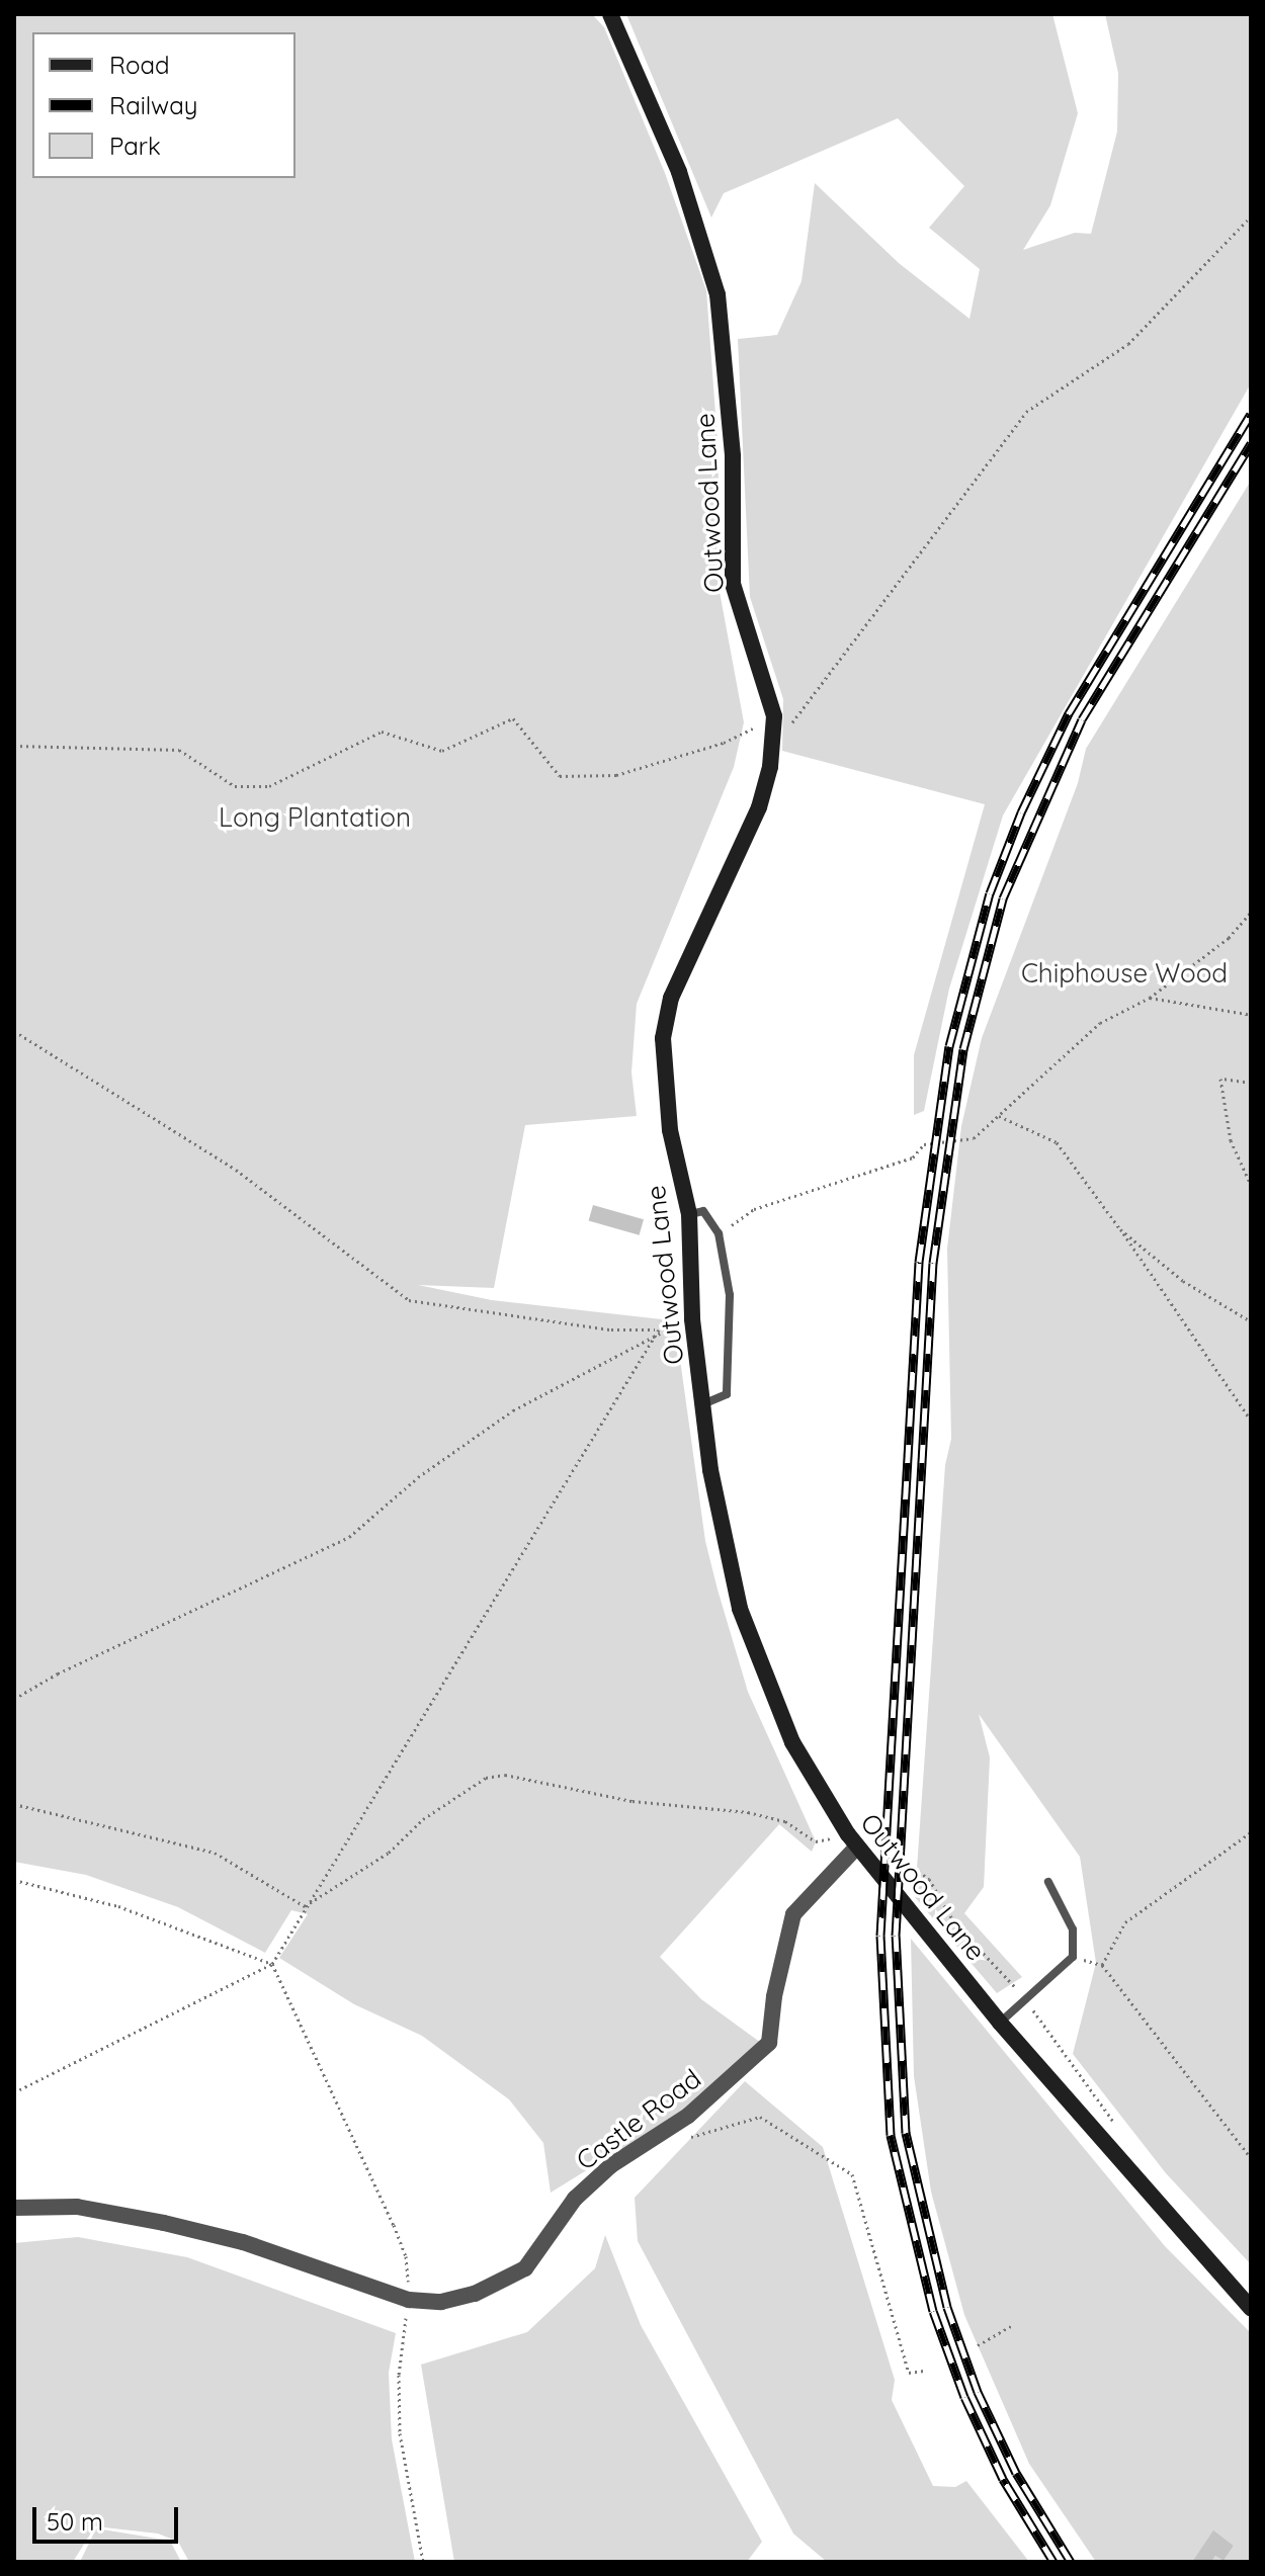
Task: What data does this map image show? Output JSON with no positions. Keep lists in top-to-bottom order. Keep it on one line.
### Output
{"streets":{"main road":["Outwood Lane"],"street":["Castle Road"]},"crossings":[["Outwood Lane","Castle Road"]],"parks":["Long Plantation","Chiphouse Wood"],"legend":["Road","Railway","Park"],"scale_bar":"50 m"}
